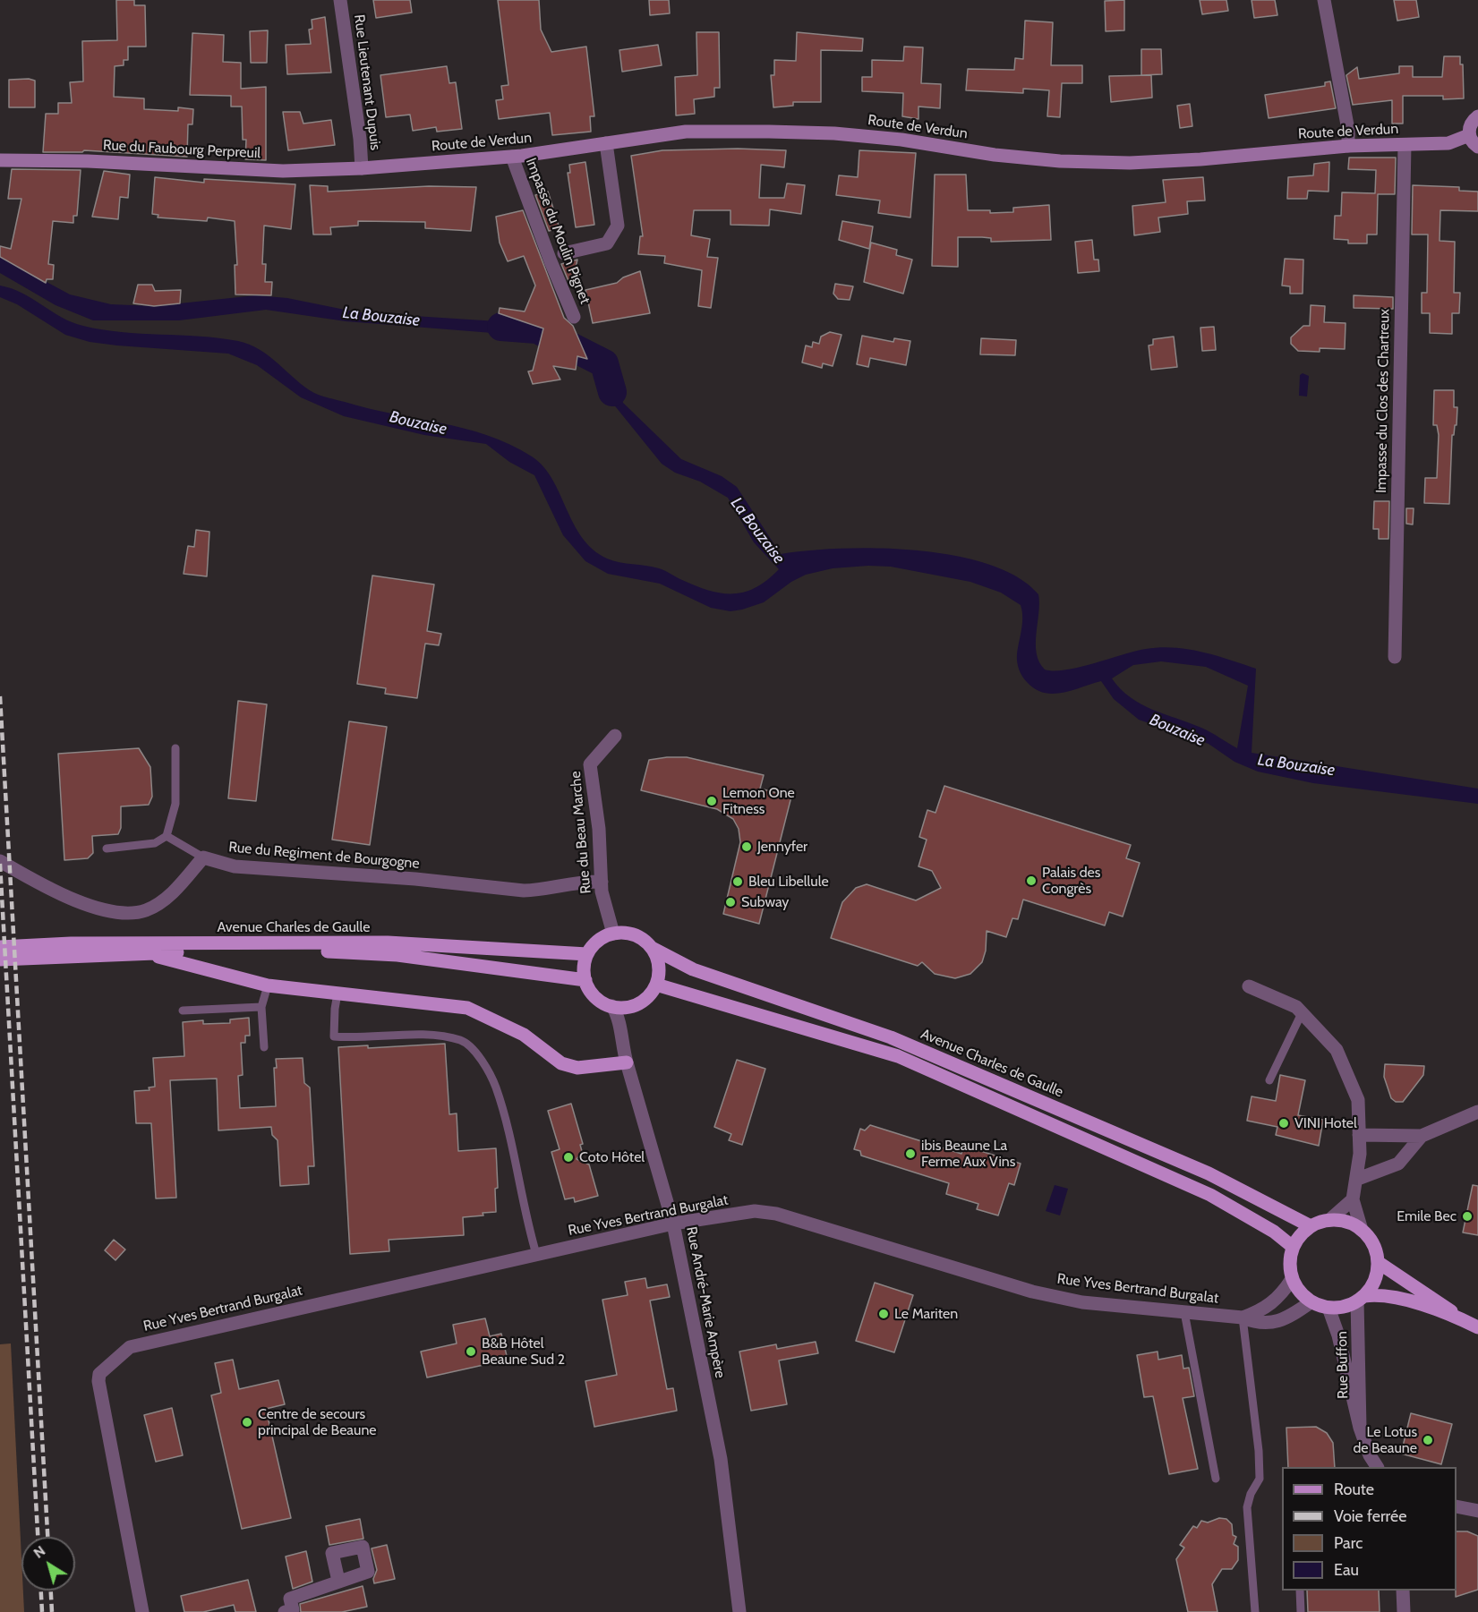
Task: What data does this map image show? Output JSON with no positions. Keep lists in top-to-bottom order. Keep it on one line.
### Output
{"streets":{"main road":["Route de Verdun","Rue du Faubourg Perpreuil","Avenue Charles de Gaulle"],"street":["Rue Lieutenant Dupuis","Impasse du Moulin Pignet","Impasse du Clos des Chartreux","Rue du Beau Marche","Rue du Regiment de Bourgogne","Rue Yves Bertrand Burgalat","Rue André-Marie Ampère","Rue Buffon"]},"crossings":[["Rue Lieutenant Dupuis","Route de Verdun"],["Rue Lieutenant Dupuis","Rue du Faubourg Perpreuil"],["Route de Verdun","Rue du Faubourg Perpreuil"],["Route de Verdun","Impasse du Moulin Pignet"],["Route de Verdun","Impasse du Clos des Chartreux"],["Rue du Beau Marche","Rue du Regiment de Bourgogne"],["Rue du Beau Marche","Avenue Charles de Gaulle"],["Rue du Beau Marche","Rue André-Marie Ampère"],["Avenue Charles de Gaulle","Rue Yves Bertrand Burgalat"],["Avenue Charles de Gaulle","Rue André-Marie Ampère"],["Avenue Charles de Gaulle","Rue Buffon"],["Rue Yves Bertrand Burgalat","Rue André-Marie Ampère"],["Rue Yves Bertrand Burgalat","Rue Buffon"]],"water":["La Bouzaise","Bouzaise"],"places":["Lemon One Fitness","Jennyfer","Palais des Congrès","Bleu Libellule","Subway","VINI Hotel","ibis Beaune La Ferme Aux Vins","Coto Hôtel","Emile Bec","Le Mariten","B&B Hôtel Beaune Sud 2","Centre de secours principal de Beaune","Le Lotus de Beaune"],"legend":["Route","Voie ferrée","Parc","Eau"],"north":"top left"}
